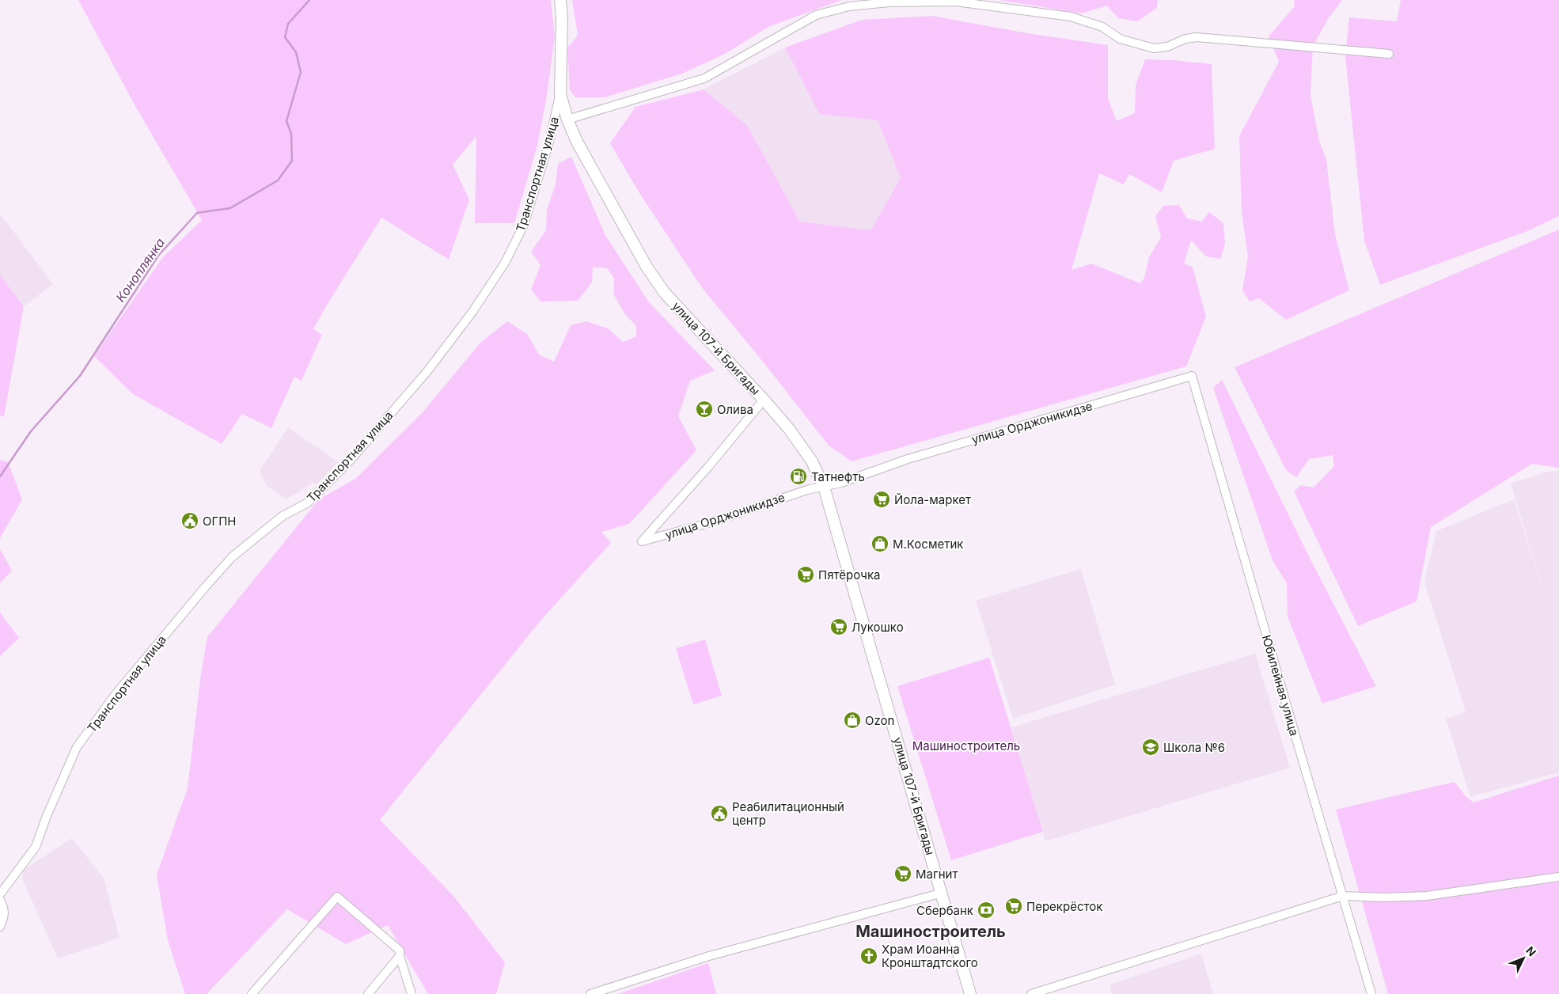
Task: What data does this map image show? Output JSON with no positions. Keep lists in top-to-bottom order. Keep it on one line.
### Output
{"streets":{"main road":["Транспортная улица","улица 107-й Бригады"],"street":["улица Орджоникидзе","Юбилейная улица"]},"crossings":[["Транспортная улица","улица 107-й Бригады"],["улица 107-й Бригады","улица Орджоникидзе"],["улица Орджоникидзе","Юбилейная улица"]],"districts":["Машиностроитель"],"water":["Коноплянка"],"parks":["Машиностроитель"],"places":{"bar":["Олива"],"fuel station":["Татнефть"],"supermarket":["Йола-маркет","Пятёрочка","Лукошко","Магнит","Перекрёсток"],"public building":["ОГПН","Реабилитационный центр"],"shop":["М.Косметик","Ozon"],"school or university":["Школа №6"],"bank":["Сбербанк"],"church":["Храм Иоанна Кронштадтского"]},"north":"top right"}
